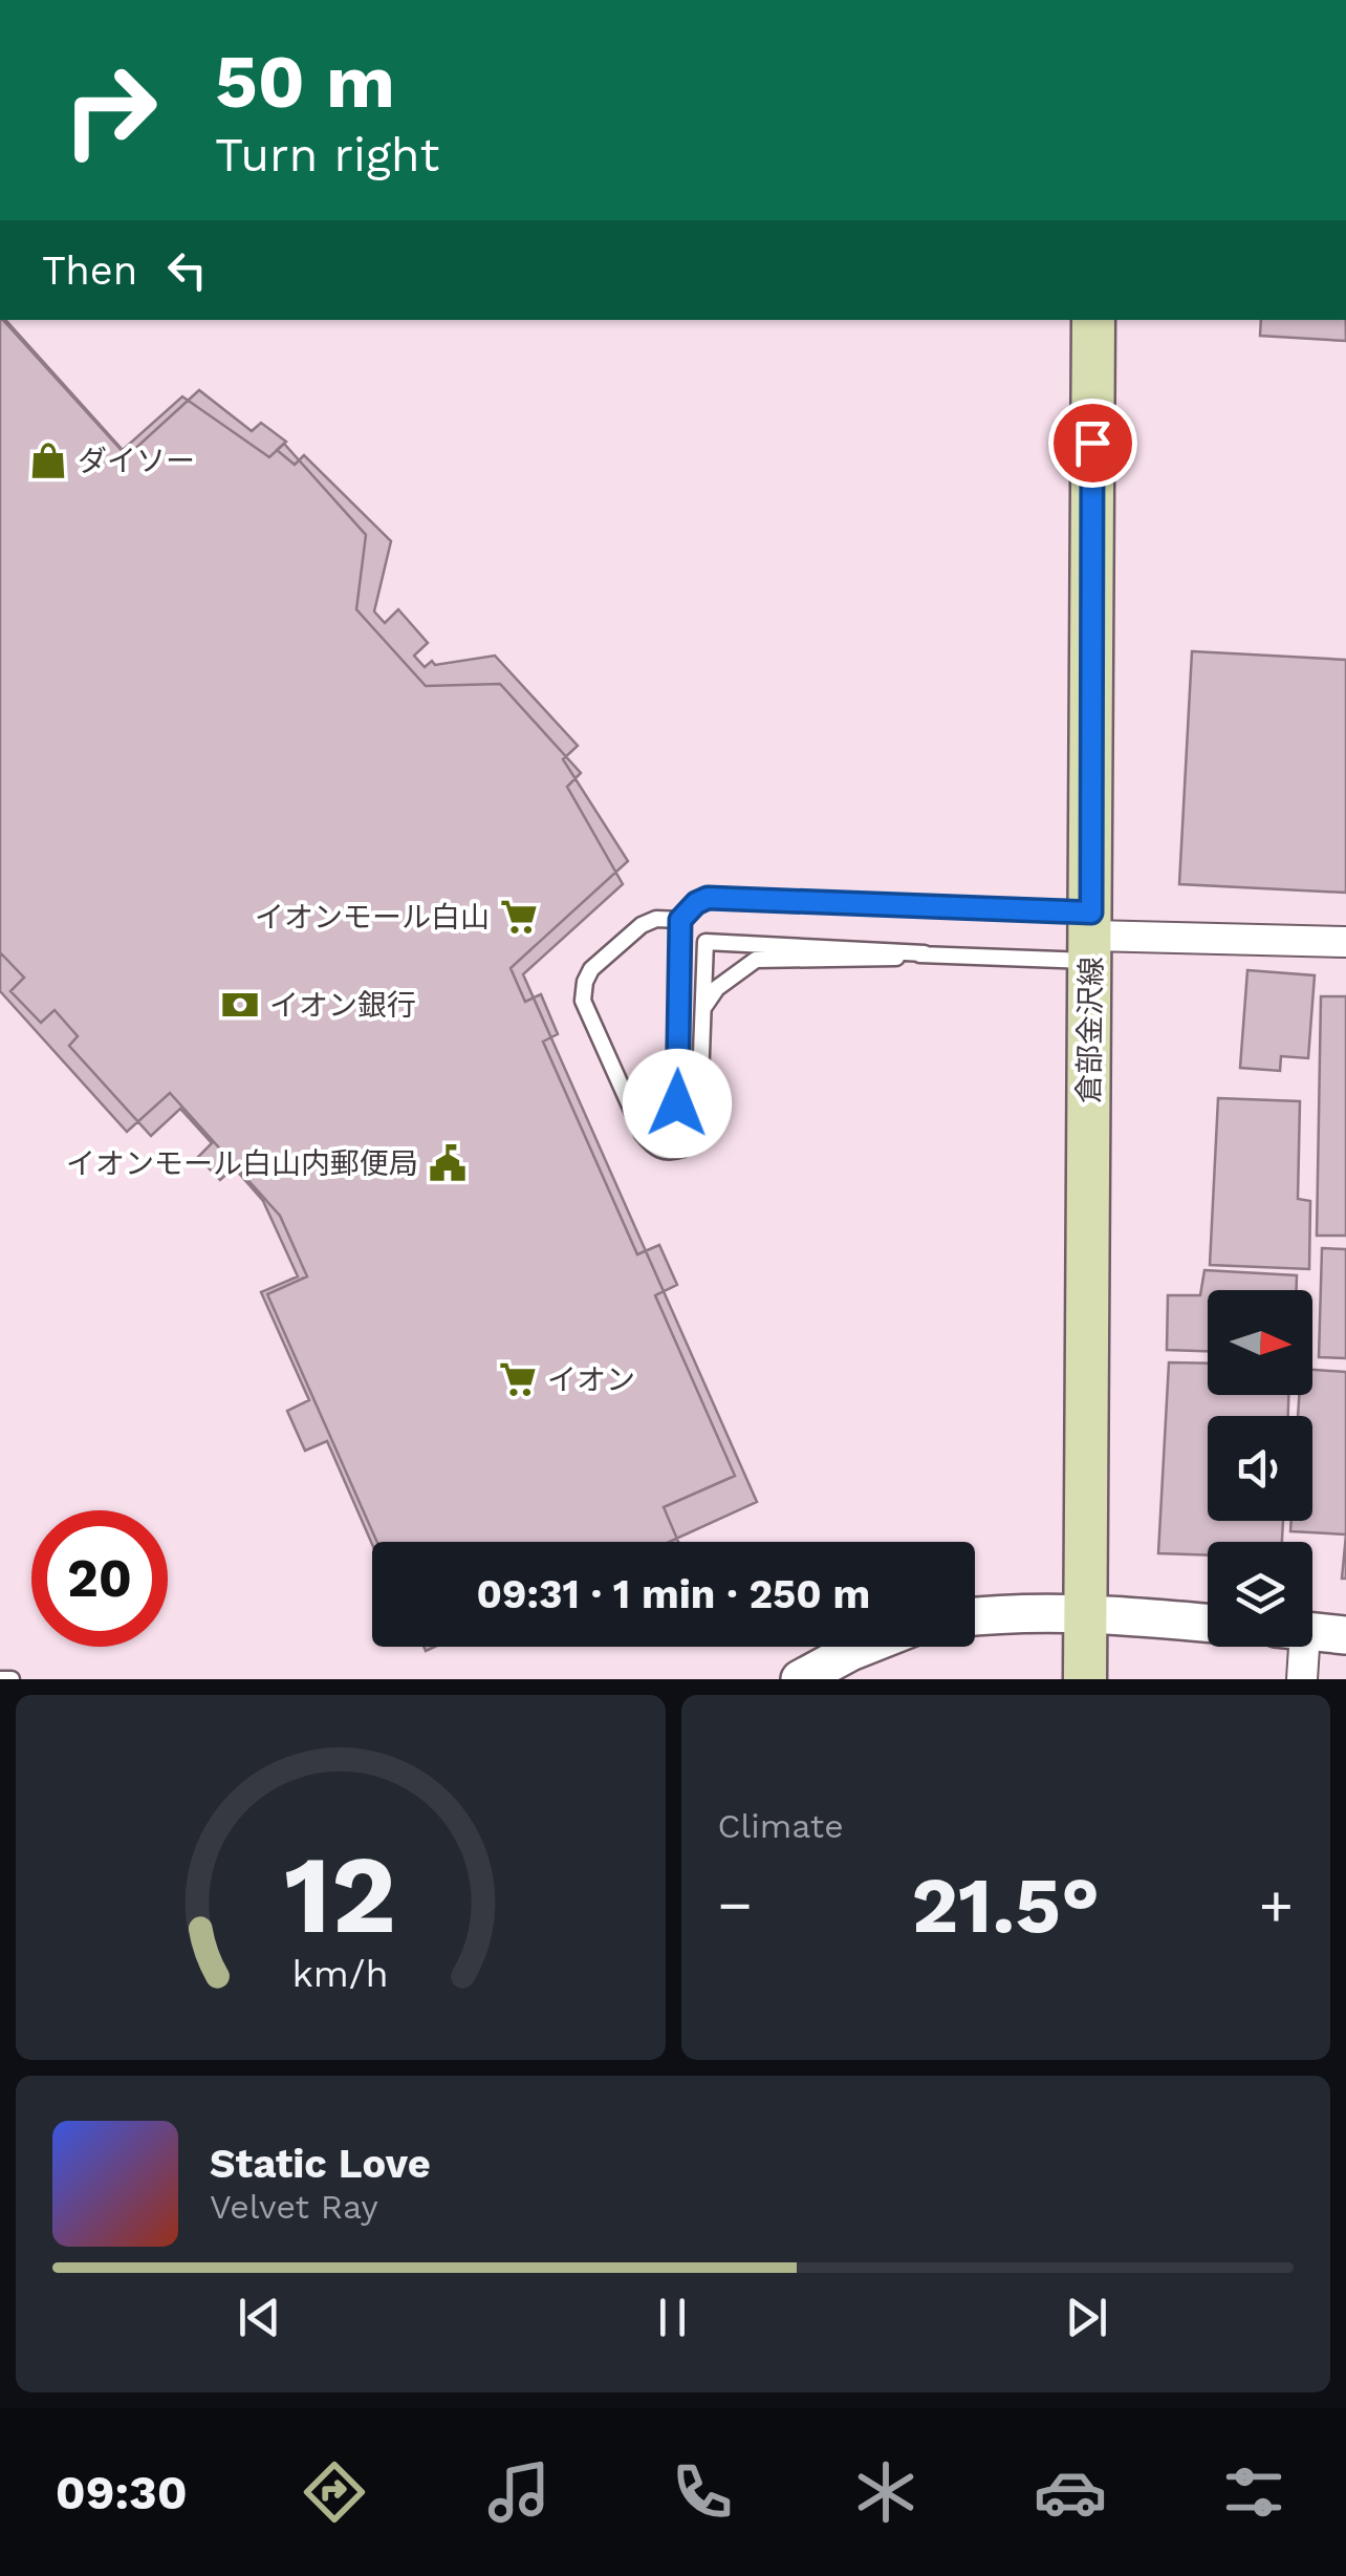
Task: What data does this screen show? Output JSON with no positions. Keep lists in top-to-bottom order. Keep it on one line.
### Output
{"streets":{"main road":["倉部金沢線"]},"places":{"shop":["ダイソー"],"supermarket":["イオンモール白山","イオン"],"bank":["イオン銀行"],"public building":["イオンモール白山内郵便局"]},"north":"right","page":{"turn":["50 m","Turn right"],"then":"Then","limit":"20","trip":"09:31 · 1 min · 250 m","tile":"Climate","heat":["−","21.5°","+"],"song":["Static Love","Velvet Ray"],"tabs":"09:30","gauge":["12","km/h"]}}
